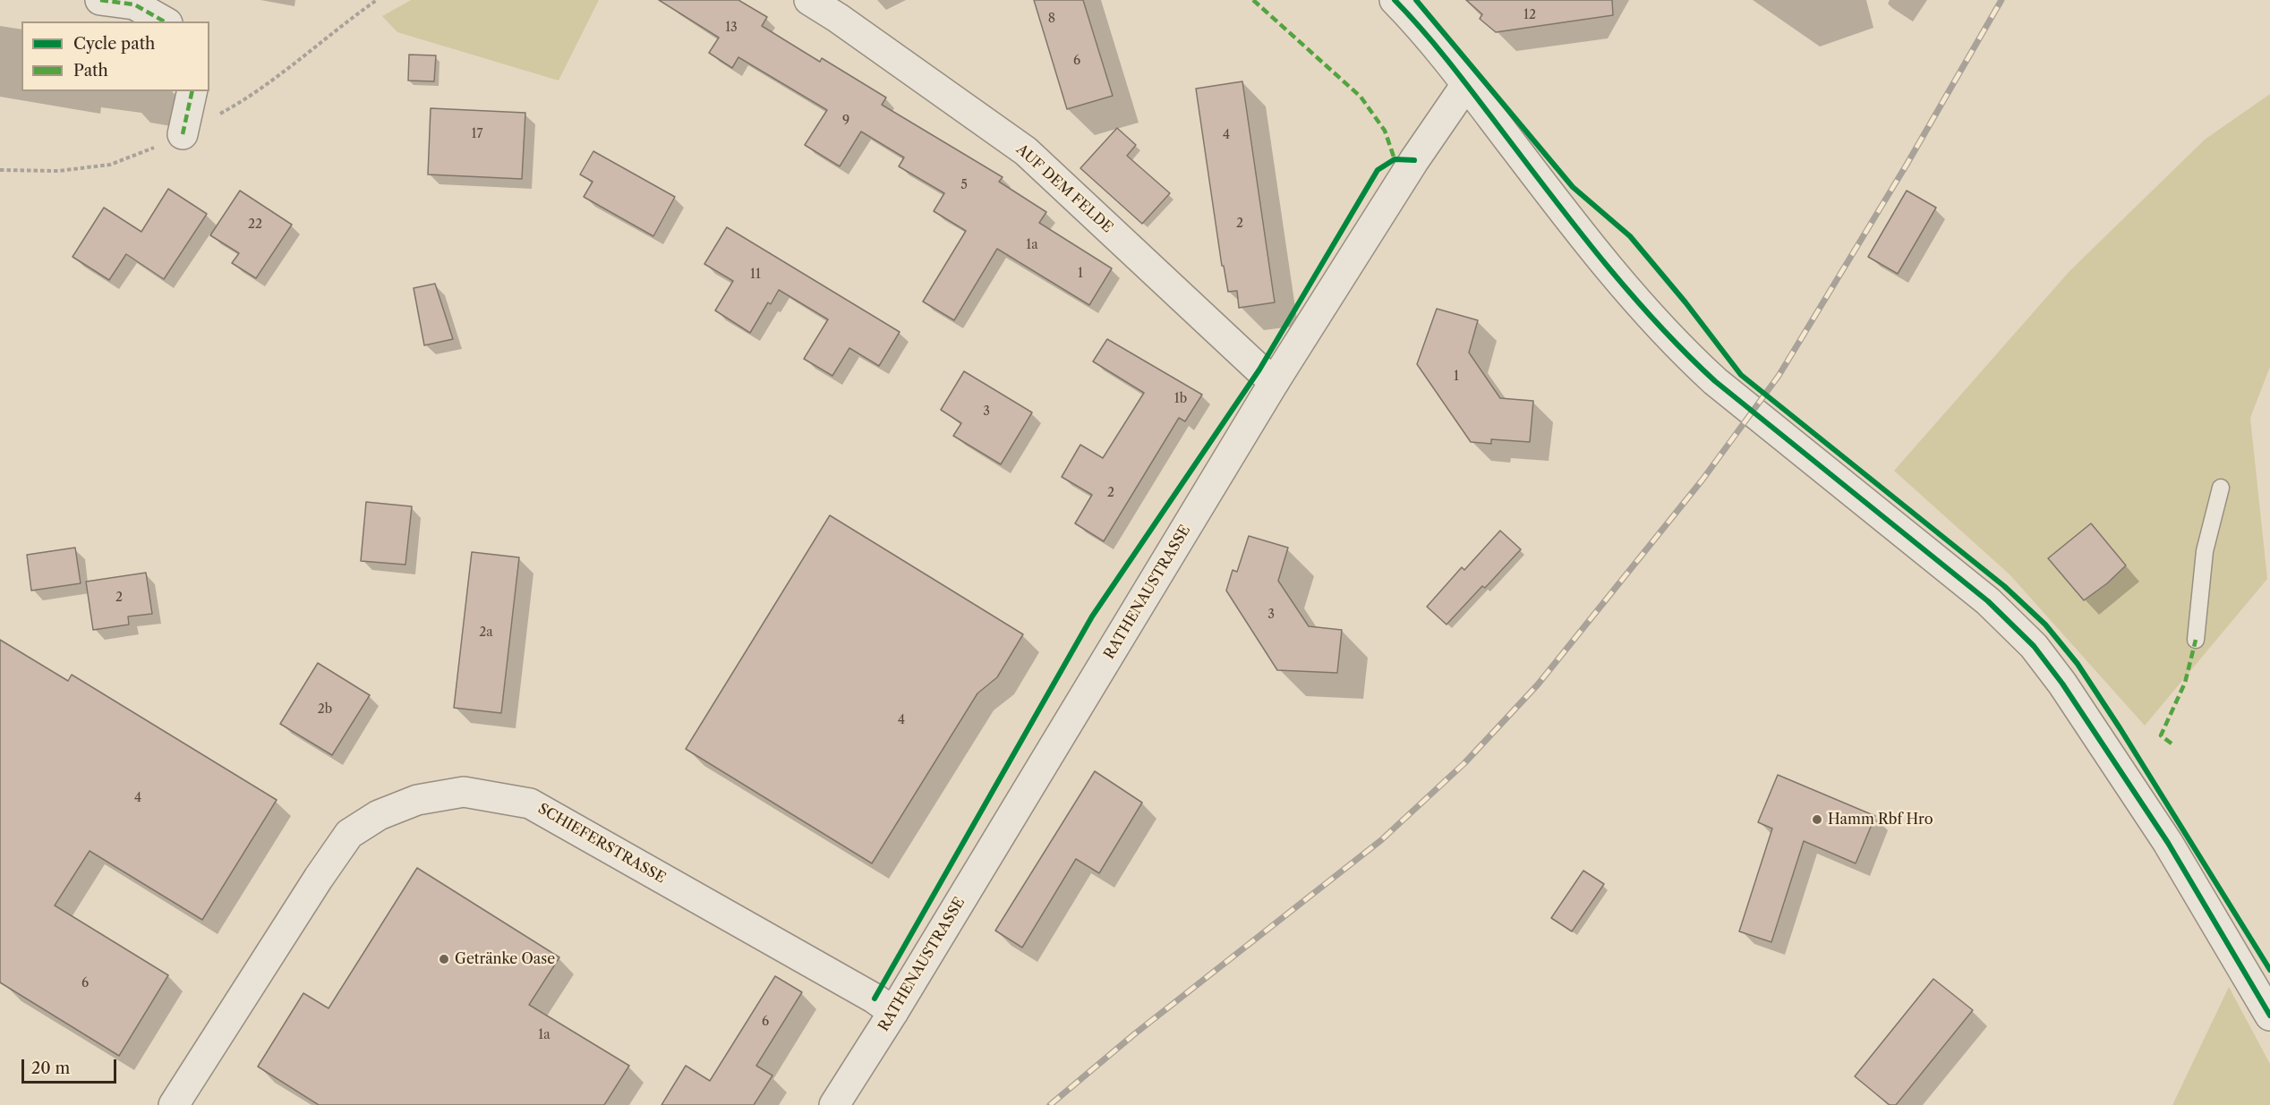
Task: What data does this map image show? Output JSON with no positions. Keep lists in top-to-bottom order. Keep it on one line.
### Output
{"streets":{"street":["AUF DEM FELDE","RATHENAUSTRASSE","SCHIEFERSTRASSE"]},"crossings":[["AUF DEM FELDE","RATHENAUSTRASSE"],["RATHENAUSTRASSE","SCHIEFERSTRASSE"]],"places":["Hamm Rbf Hro","Getränke Oase"],"house_numbers":["12","8","13","6","9","17","4","5","2","22","1a","1","11","1","1b","3","2","2","3","2a","2b","4","4","6","6","1a"],"legend":["Cycle path","Path"],"scale_bar":"20 m"}
